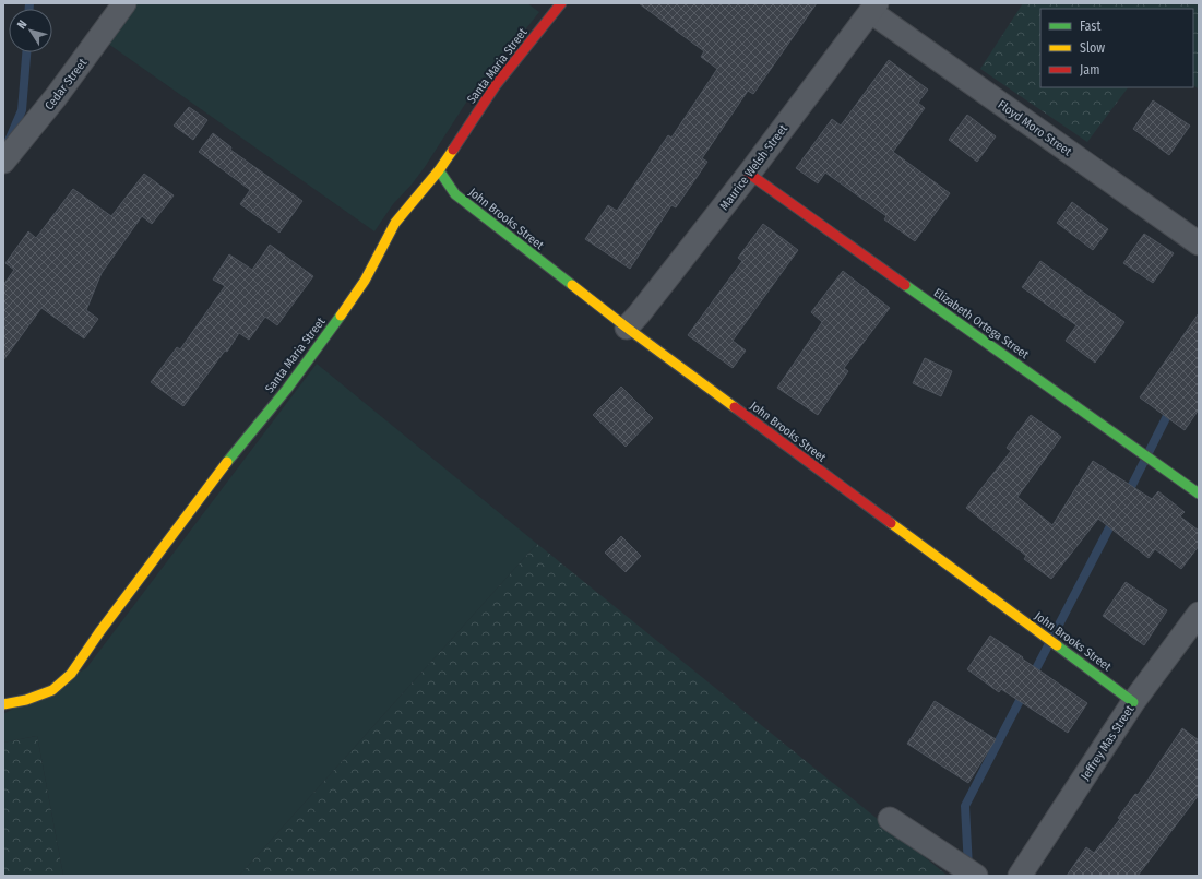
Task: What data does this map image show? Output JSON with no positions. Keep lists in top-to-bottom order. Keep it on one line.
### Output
{"streets":{"street":["Santa Maria Street","Cedar Street","Floyd Moro Street","Maurice Welsh Street","John Brooks Street","Elizabeth Ortega Street","Jeffrey Mas Street"]},"crossings":[["Santa Maria Street","John Brooks Street"],["Floyd Moro Street","Maurice Welsh Street"],["Maurice Welsh Street","John Brooks Street"],["Maurice Welsh Street","Elizabeth Ortega Street"],["John Brooks Street","Jeffrey Mas Street"]],"legend":["Fast","Slow","Jam"],"north":"top left"}
